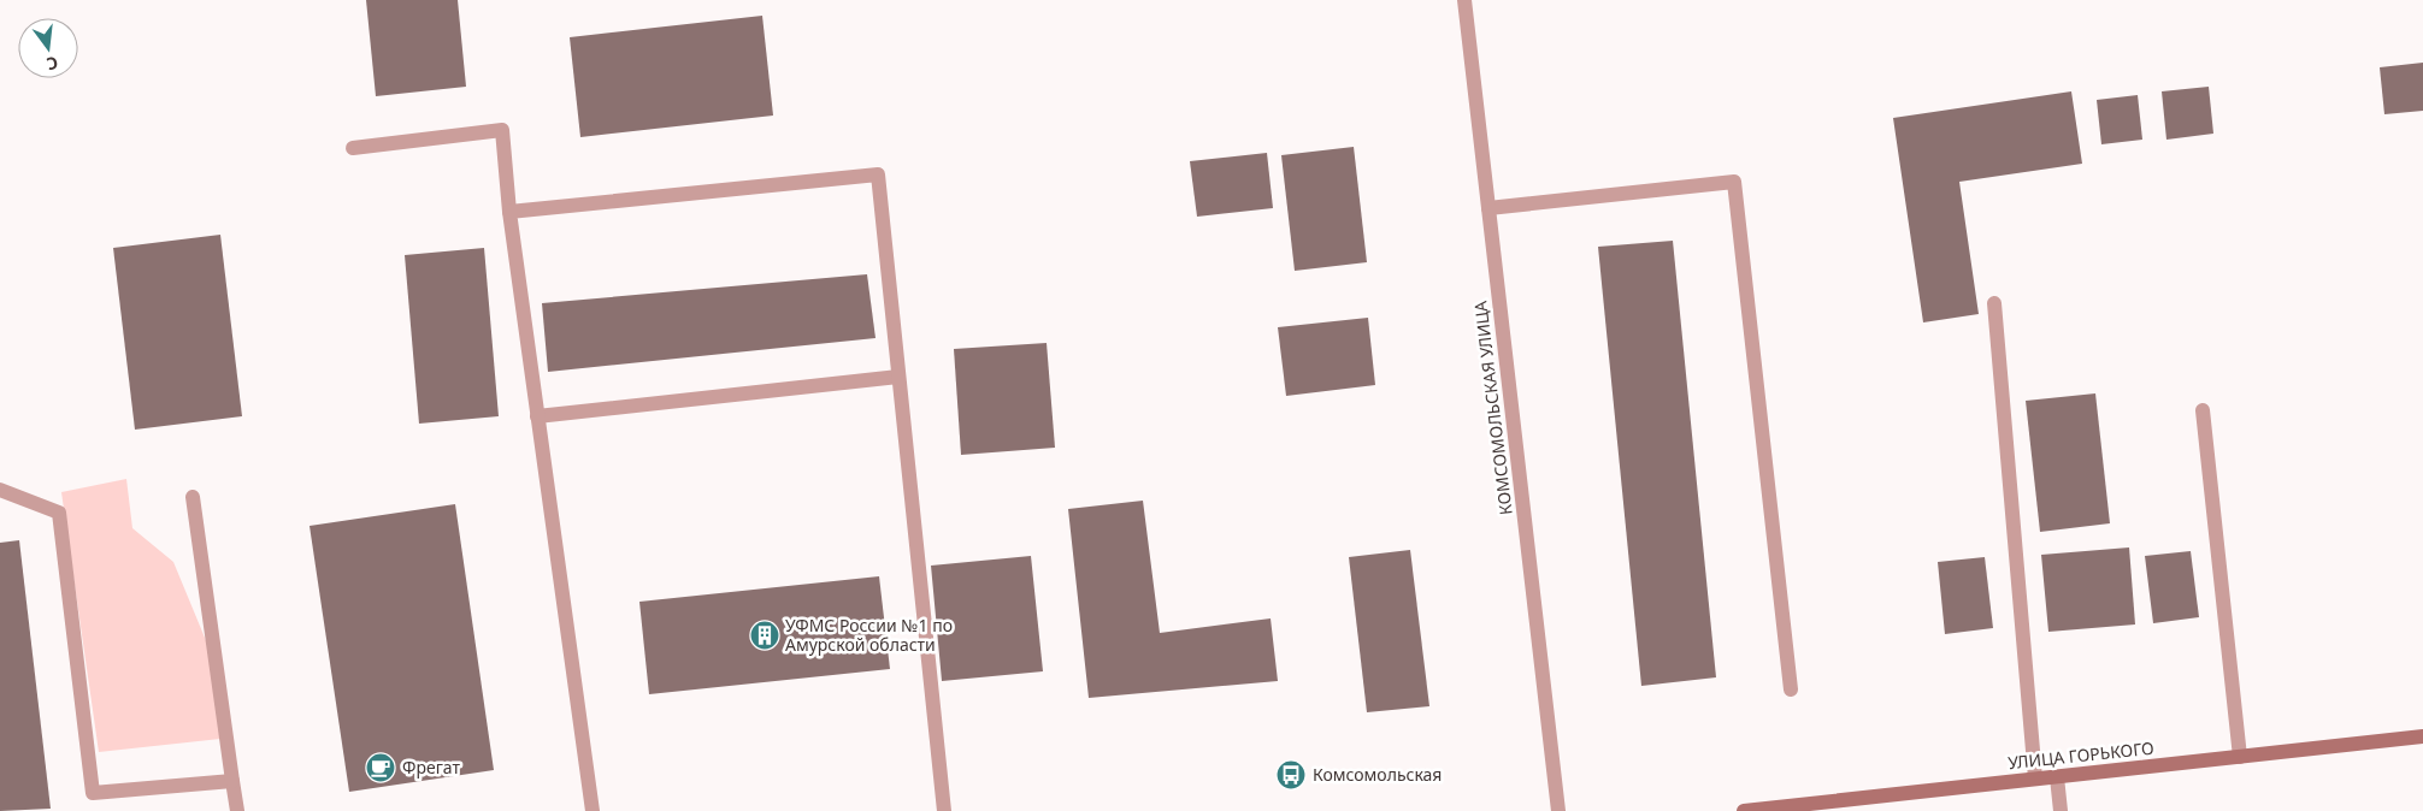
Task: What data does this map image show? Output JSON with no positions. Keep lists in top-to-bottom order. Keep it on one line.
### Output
{"streets":{"main road":["УЛИЦА ГОРЬКОГО"],"street":["КОМСОМОЛЬСКАЯ УЛИЦА"]},"places":{"building":["УФМС России №1 по Амурской области"],"cafe":["Фрегат"],"bus stop":["Комсомольская"]},"north":"bottom"}
